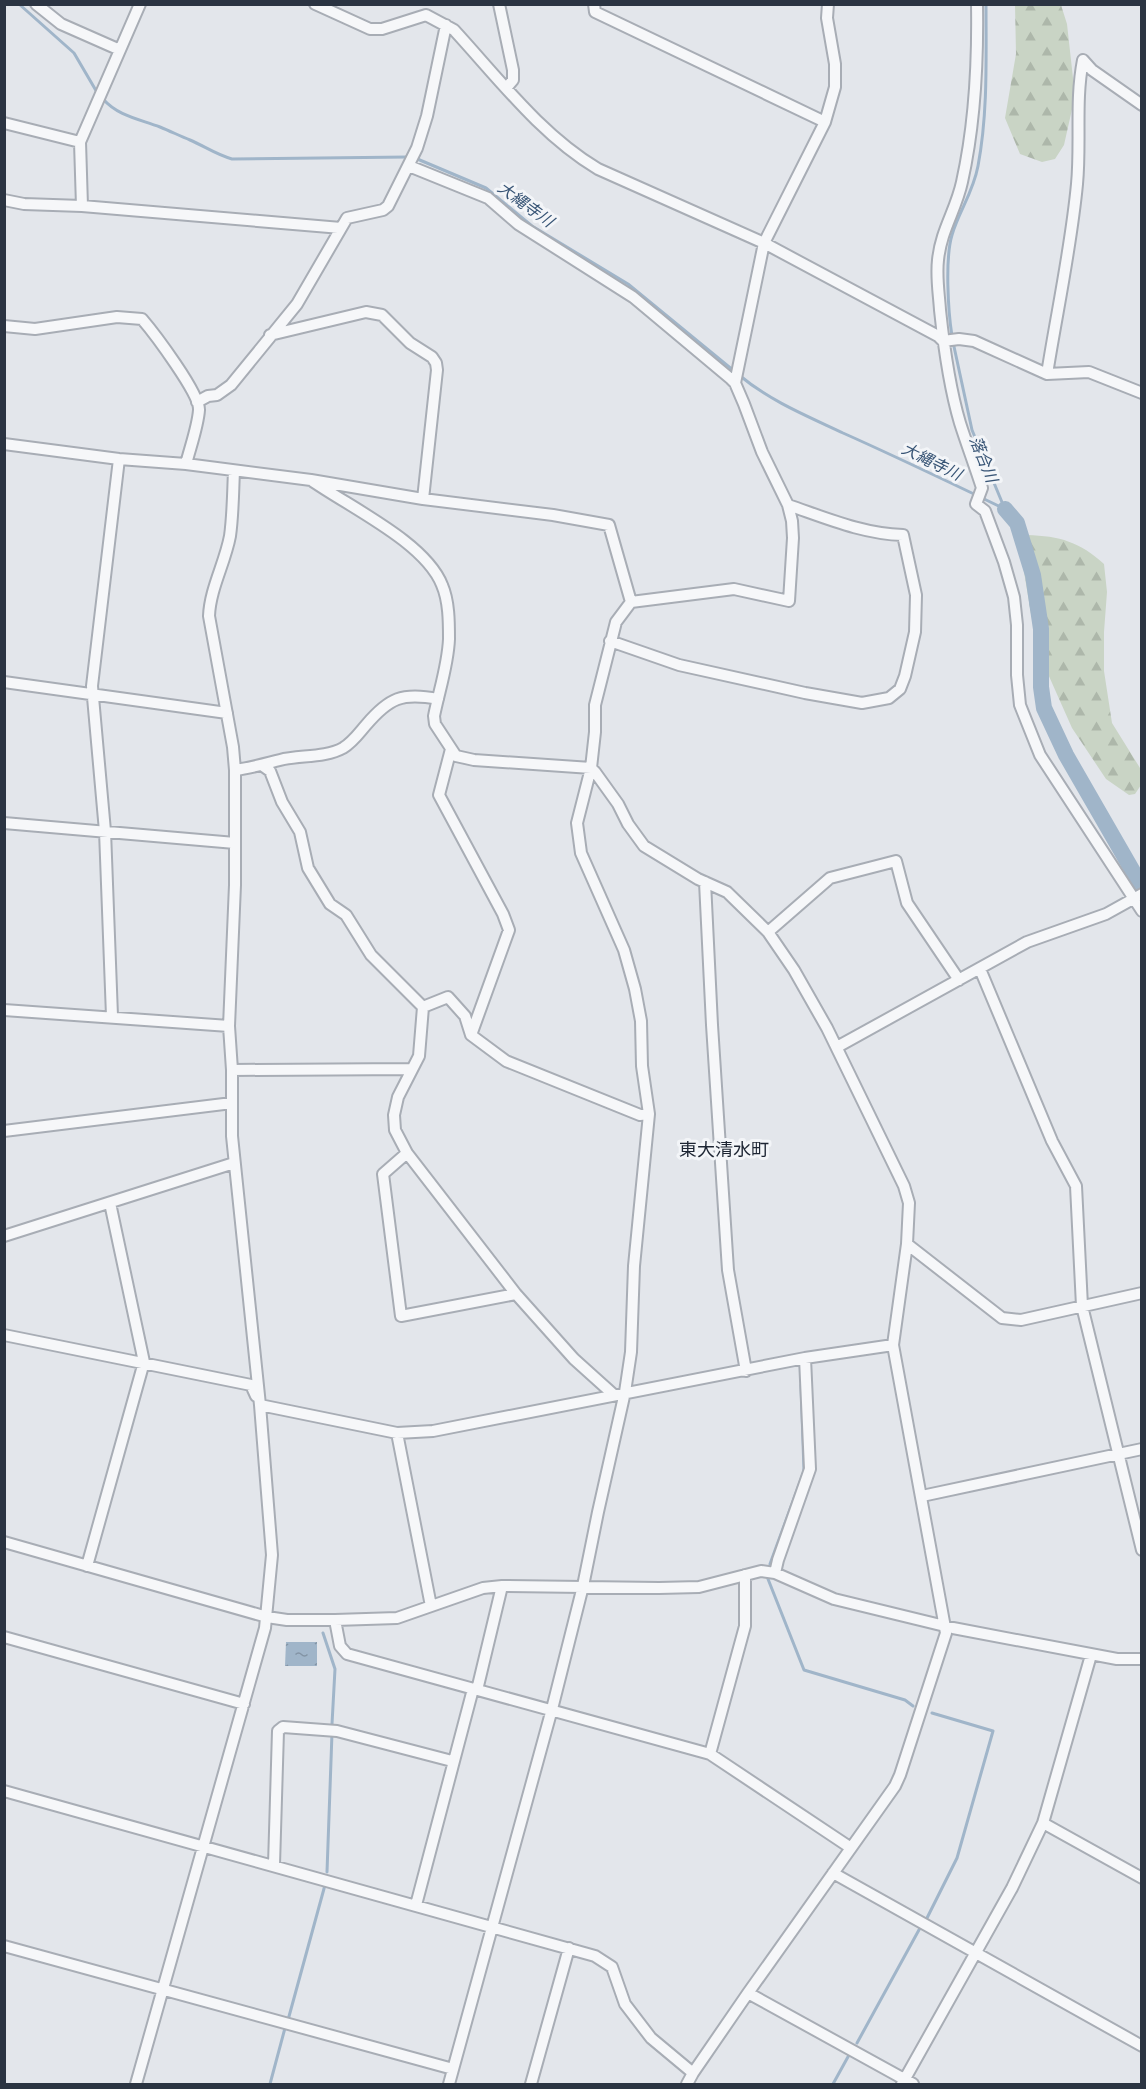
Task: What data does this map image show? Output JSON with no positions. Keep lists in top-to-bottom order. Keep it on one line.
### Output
{"districts":["東大清水町"],"water":["大縄寺川","落合川"]}
